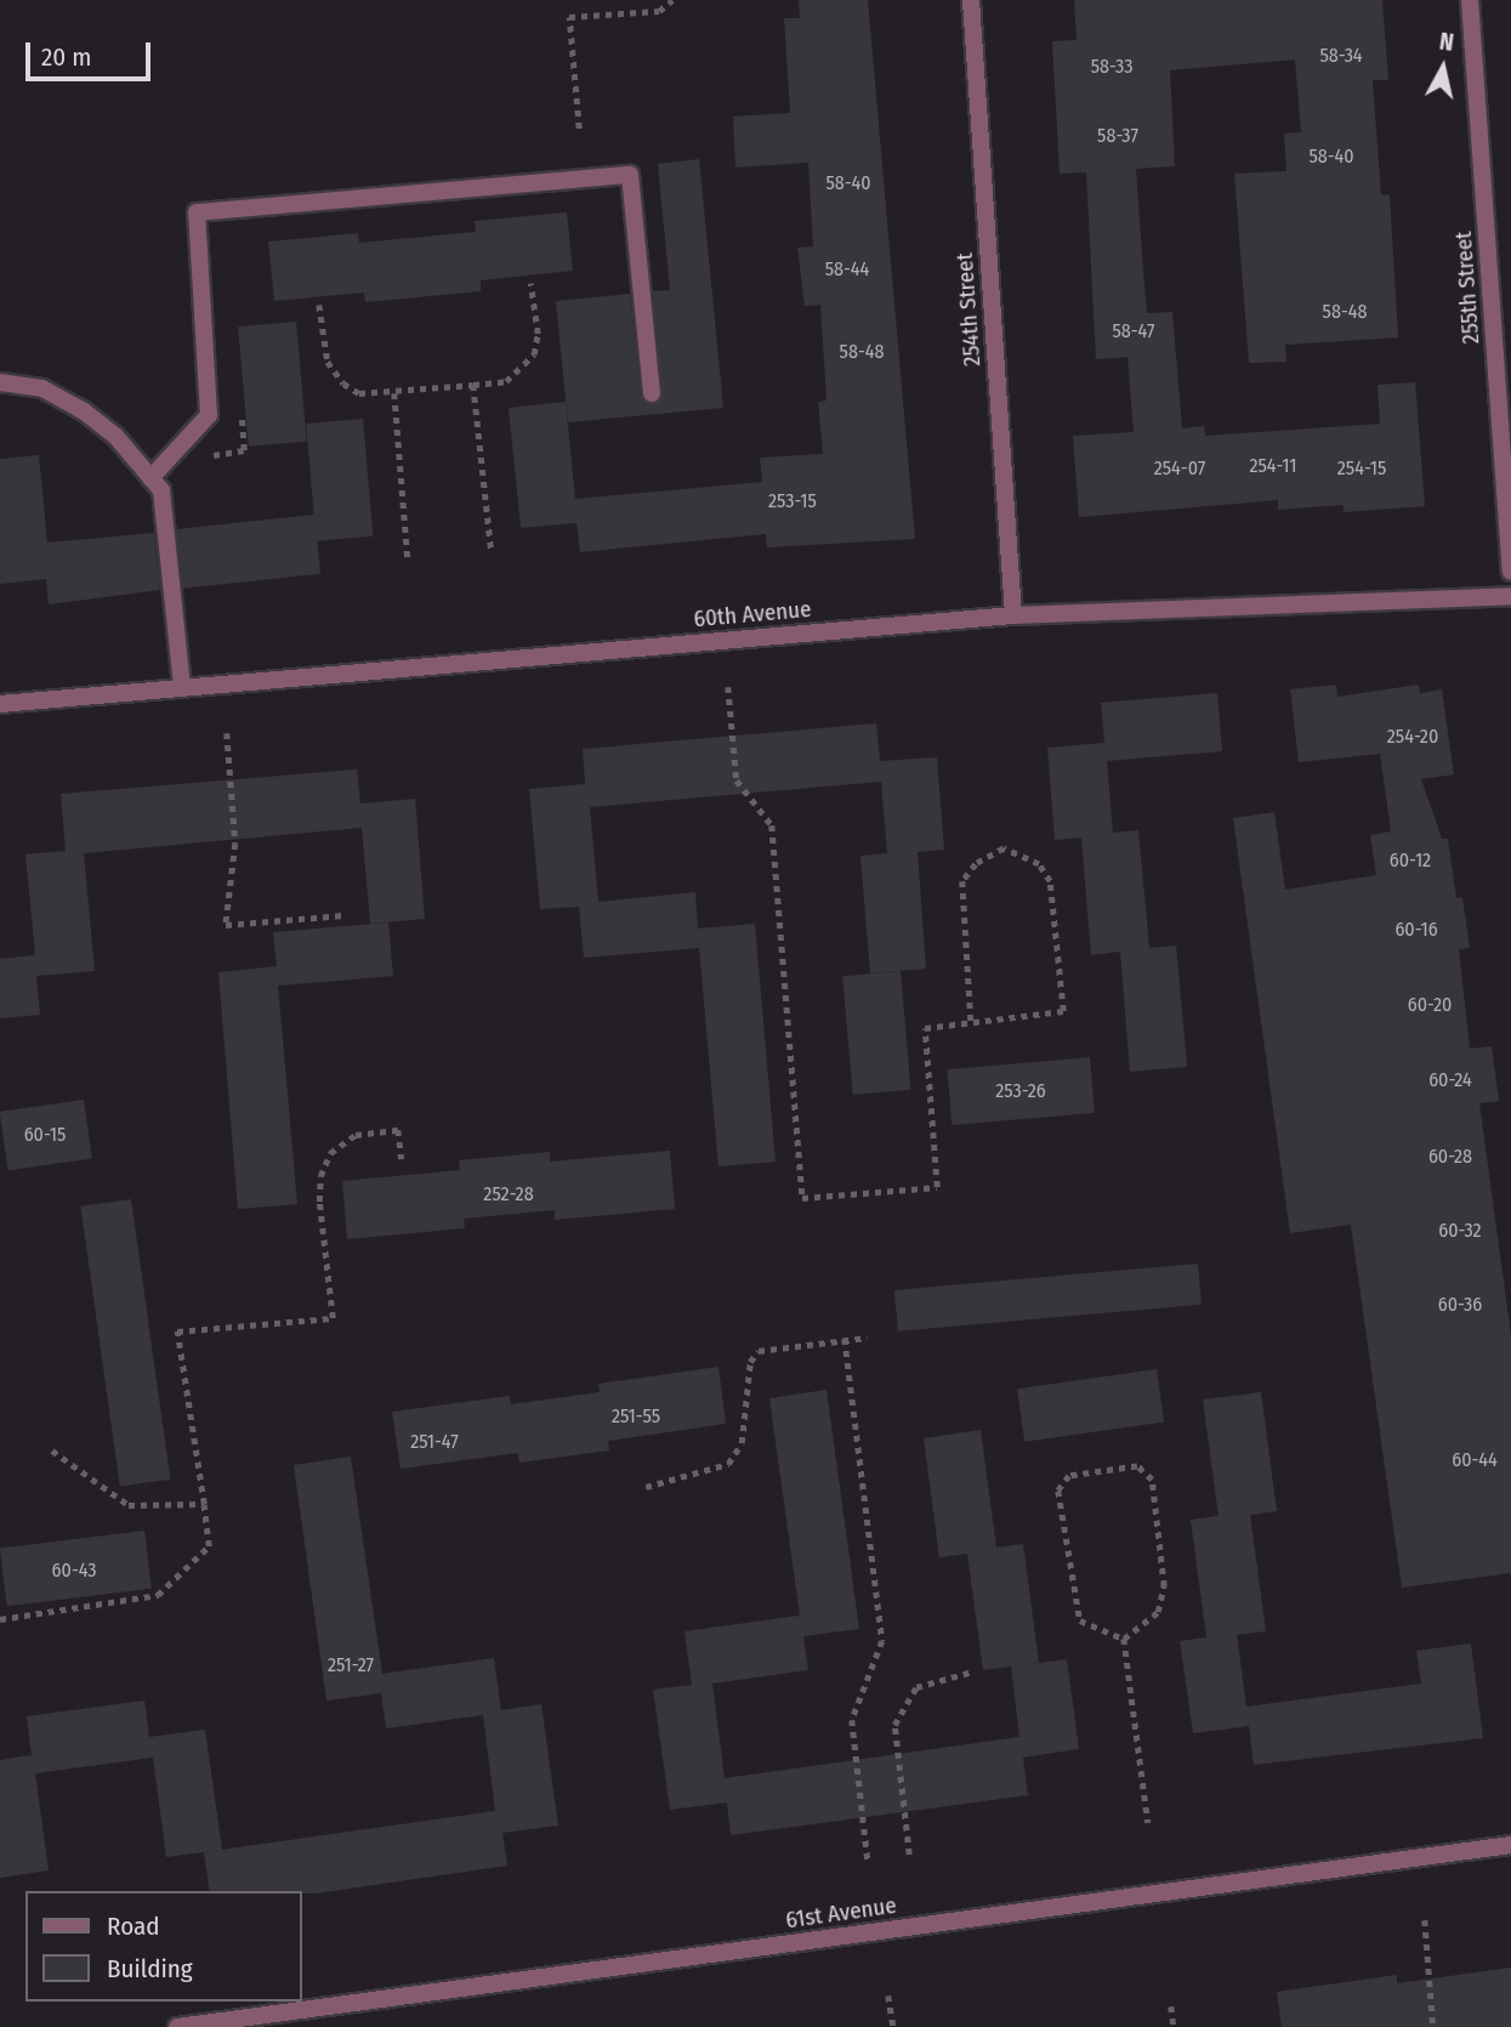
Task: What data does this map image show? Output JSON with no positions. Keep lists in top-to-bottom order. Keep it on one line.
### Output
{"streets":{"street":["255th Street","254th Street","60th Avenue","61st Avenue"]},"crossings":[["254th Street","60th Avenue"]],"house_numbers":["58-34","58-33","58-37","58-40","58-40","58-44","58-48","58-47","58-48","254-11","254-07","254-15","253-15","254-20","60-12","60-16","60-20","60-24","253-26","60-15","60-28","252-28","60-32","60-36","251-55","251-47","60-44","60-43","251-27"],"legend":["Road","Building"],"scale_bar":"20 m","north":"top"}
